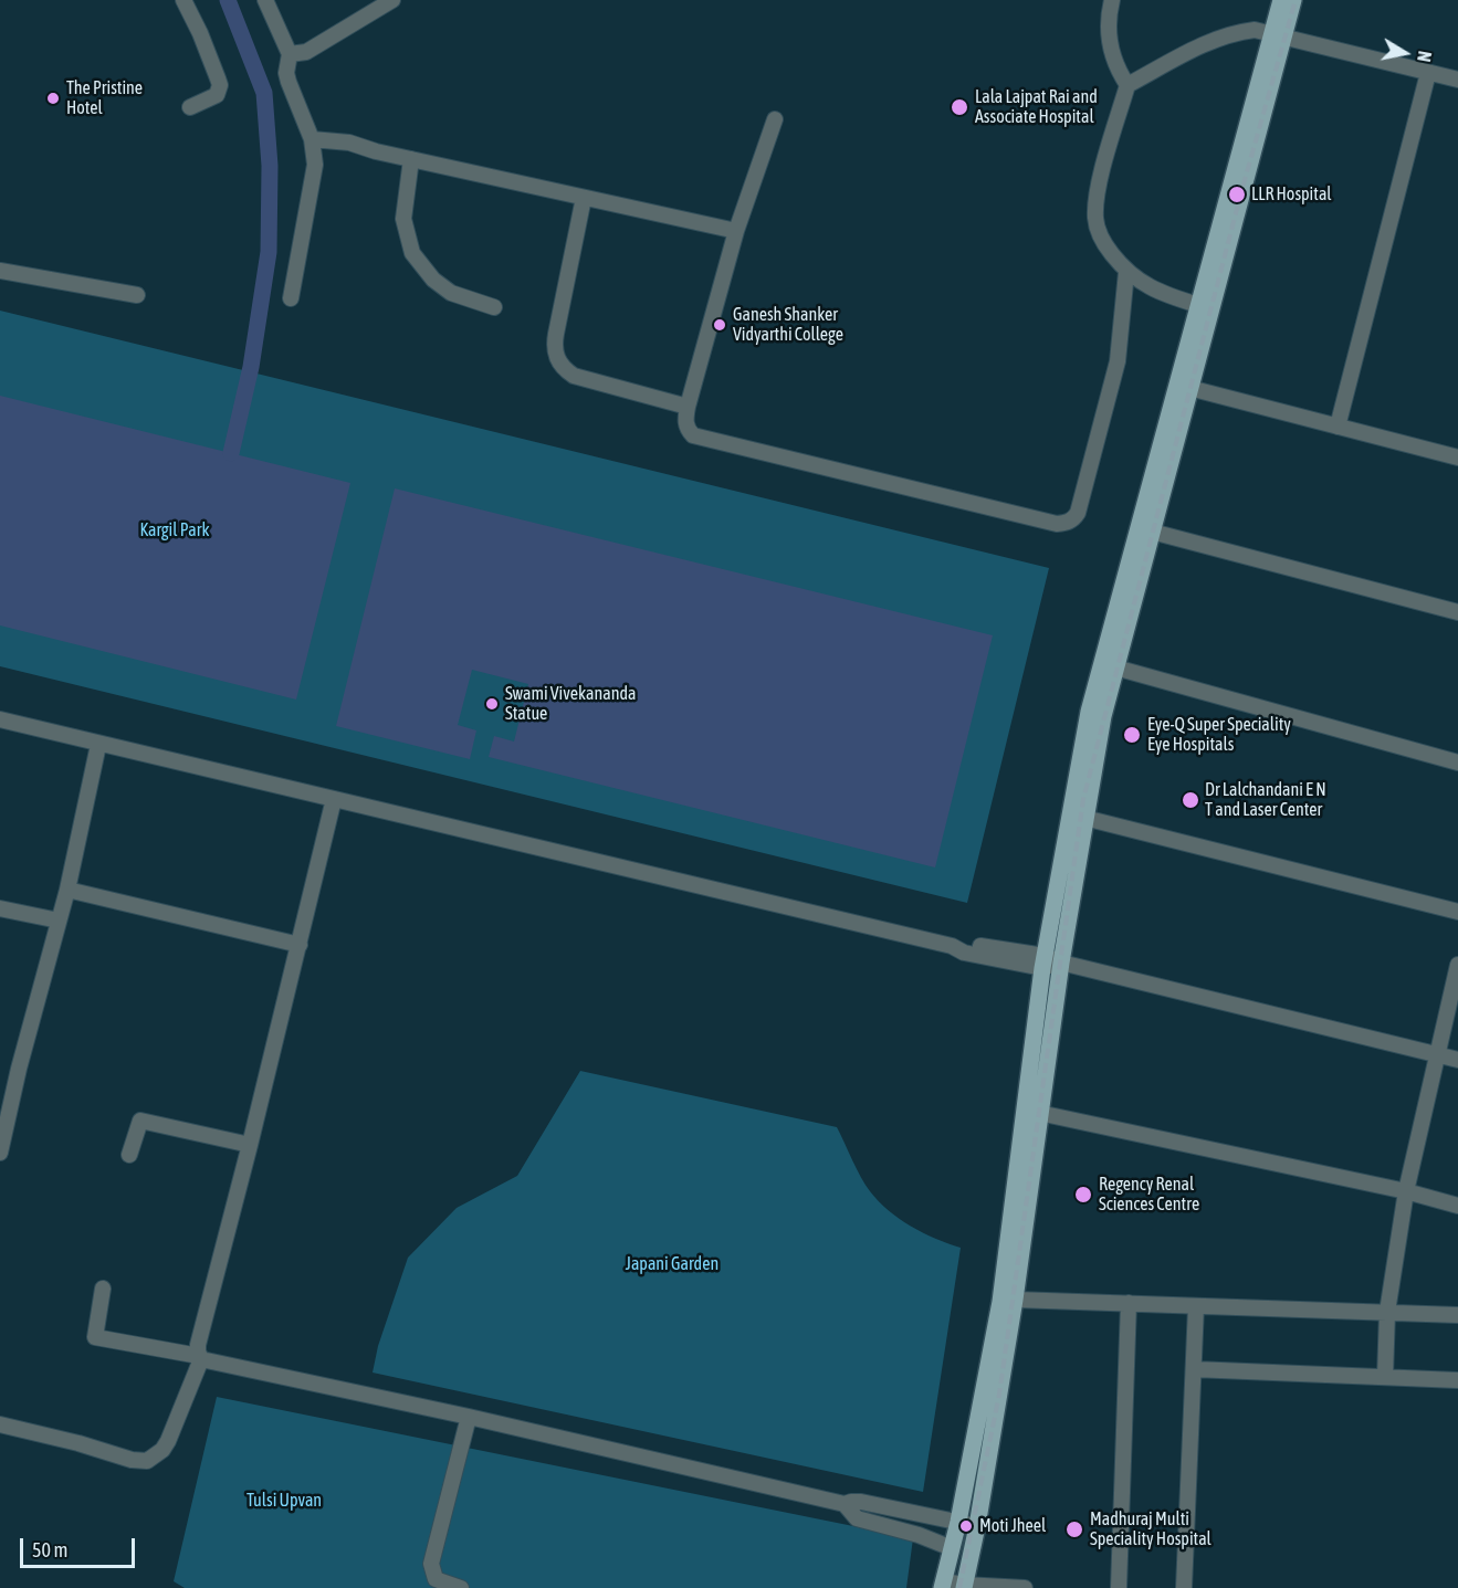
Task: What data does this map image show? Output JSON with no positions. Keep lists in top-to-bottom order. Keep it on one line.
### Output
{"parks":["Kargil Park","Japani Garden","Tulsi Upvan"],"places":["The Pristine Hotel","Lala Lajpat Rai and Associate Hospital","LLR Hospital","Ganesh Shanker Vidyarthi College","Swami Vivekananda Statue","Eye-Q Super Speciality Eye Hospitals","Dr Lalchandani E N T and Laser Center","Regency Renal Sciences Centre","Moti Jheel","Madhuraj Multi Speciality Hospital"],"scale_bar":"50 m","north":"right"}
